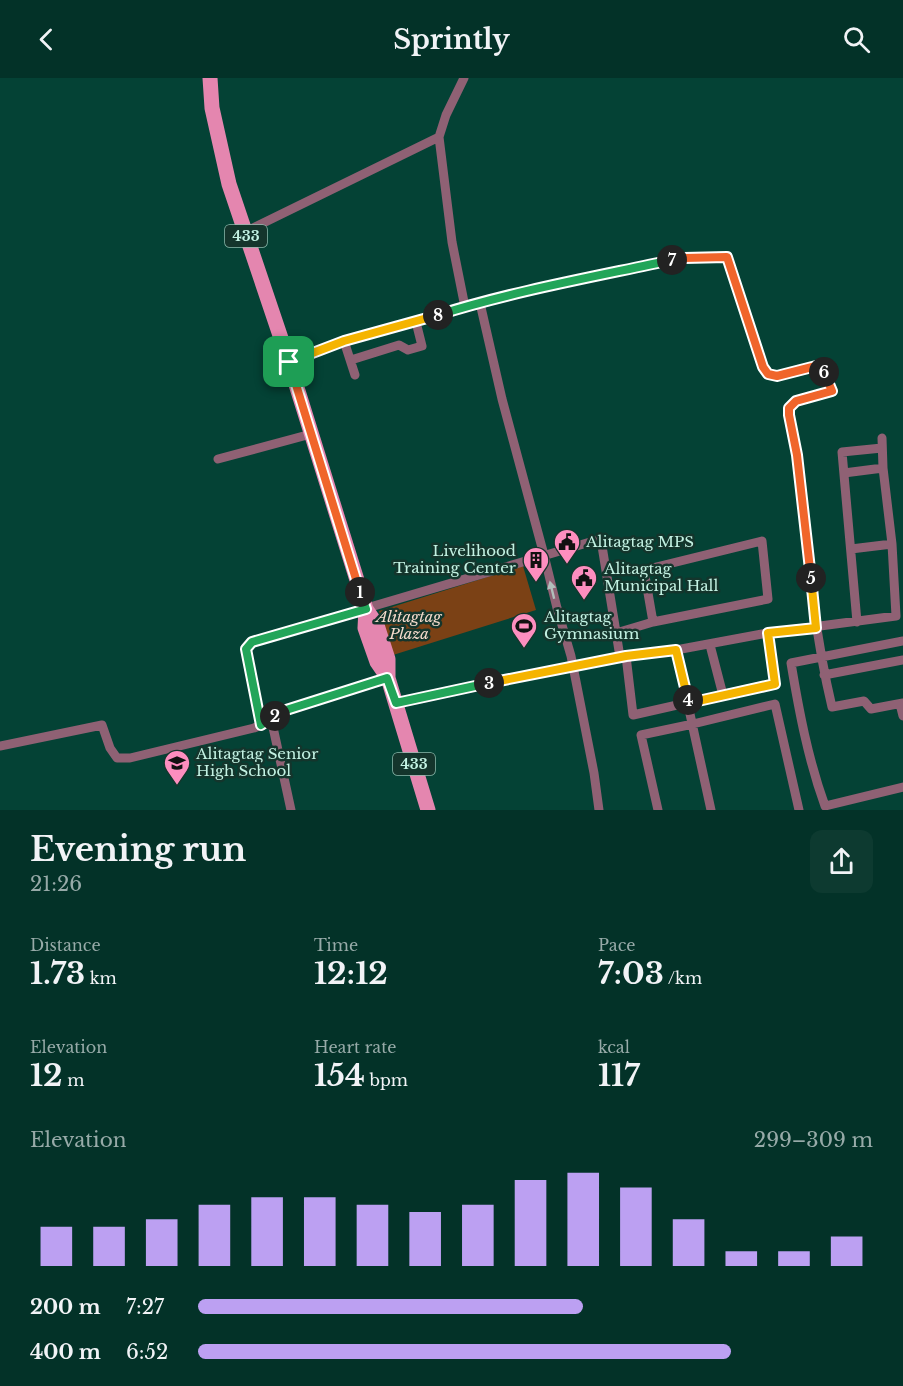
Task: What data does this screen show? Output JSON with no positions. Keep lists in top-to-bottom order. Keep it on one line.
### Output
{"streets":{"main road":["433"]},"parks":["Alitagtag Plaza"],"places":{"public building":["Alitagtag MPS","Alitagtag Municipal Hall"],"building":["Livelihood Training Center"],"sports":["Alitagtag Gymnasium"],"school or university":["Alitagtag Senior High School"]},"page":{"header":"Sprintly","pins":["7","8","6","5","1","3","4","2"],"heading":["Evening run","21:26"],"stats":[["Distance","1.73 km"],["Time","12:12"],["Pace","7:03 /km"],["Elevation","12 m"],["Heart rate","154 bpm"],["kcal","117"]],"chart":["Elevation","299–309 m"],"list":[{"name":"200 m","note":"7:27"},{"name":"400 m","note":"6:52"}]}}
